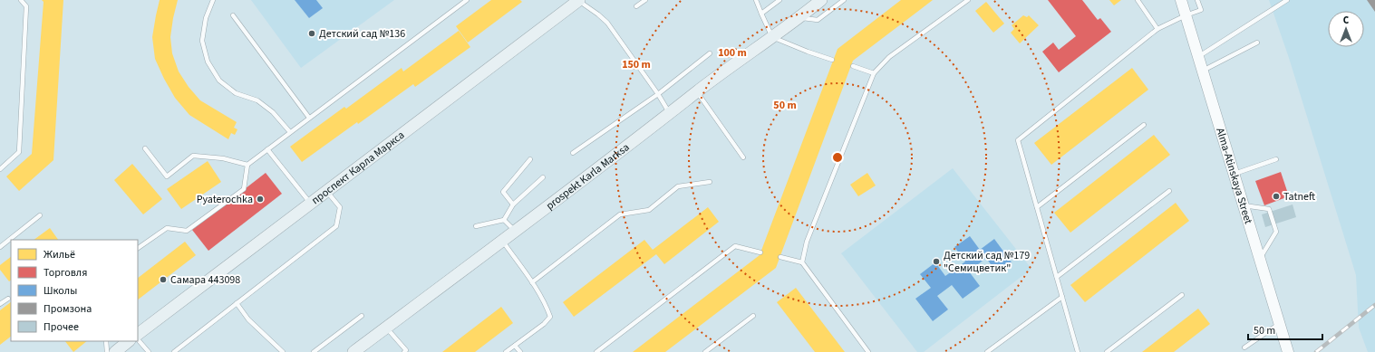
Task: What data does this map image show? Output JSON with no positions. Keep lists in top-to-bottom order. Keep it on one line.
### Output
{"streets":{"main road":["проспект Карла Маркса","prospekt Karla Marksa"],"street":["Alma-Atinskaya Street"]},"places":["Детский сад №136","Tatneft","Pyaterochka","Детский сад №179 \"Семицветик\"","Самара 443098"],"legend":["Жильё","Торговля","Школы","Промзона","Прочее"],"scale_bar":"50 m","north":"top","rings":["100 m","150 m","50 m"]}
